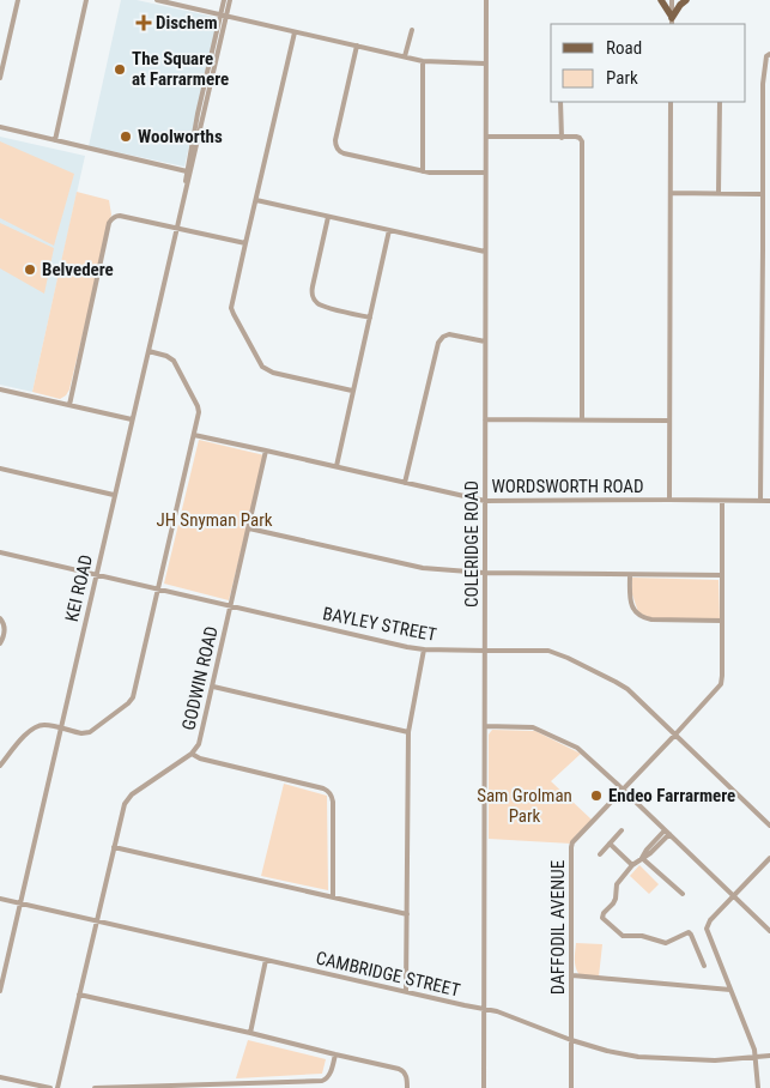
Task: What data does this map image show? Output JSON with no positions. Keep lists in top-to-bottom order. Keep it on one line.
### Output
{"streets":{"street":["WORDSWORTH ROAD","COLERIDGE ROAD","KEI ROAD","BAYLEY STREET","GODWIN ROAD","DAFFODIL AVENUE","CAMBRIDGE STREET"]},"crossings":[["WORDSWORTH ROAD","COLERIDGE ROAD"],["WORDSWORTH ROAD","GODWIN ROAD"],["WORDSWORTH ROAD","DAFFODIL AVENUE"],["COLERIDGE ROAD","BAYLEY STREET"],["COLERIDGE ROAD","CAMBRIDGE STREET"],["KEI ROAD","BAYLEY STREET"],["KEI ROAD","CAMBRIDGE STREET"],["BAYLEY STREET","GODWIN ROAD"],["BAYLEY STREET","DAFFODIL AVENUE"],["GODWIN ROAD","CAMBRIDGE STREET"],["DAFFODIL AVENUE","CAMBRIDGE STREET"]],"parks":["JH Snyman Park","Sam Grolman Park"],"places":{"health":["Dischem"],"other":["The Square at Farrarmere","Woolworths","Belvedere","Endeo Farrarmere"]},"legend":["Road","Park"]}
